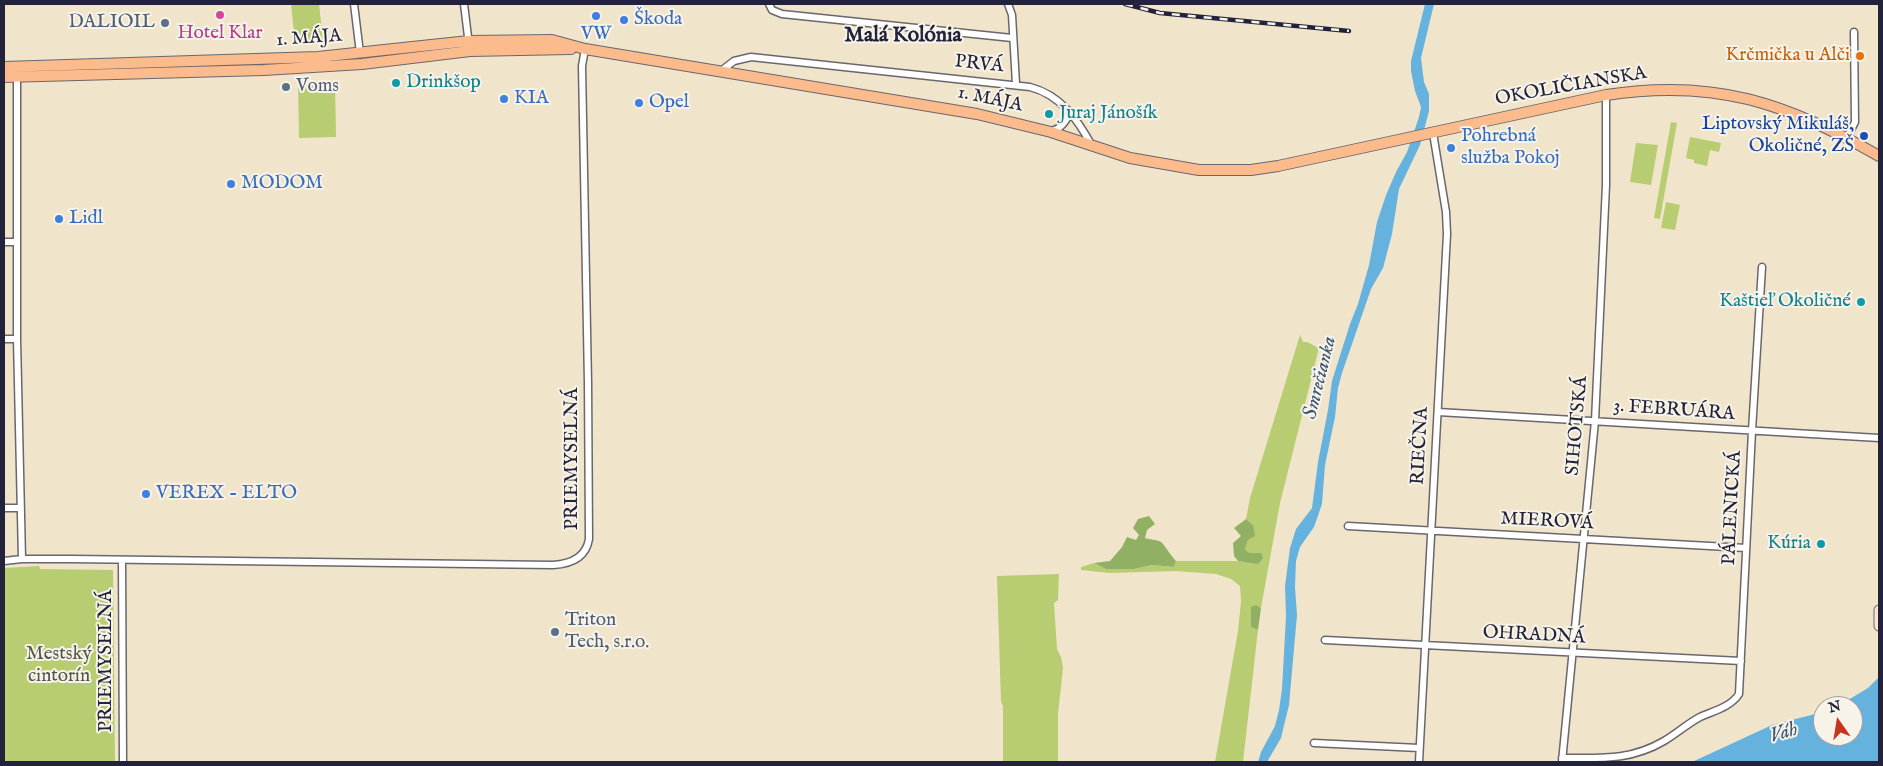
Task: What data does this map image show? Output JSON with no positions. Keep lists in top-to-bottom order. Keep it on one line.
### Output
{"streets":{"main road":["1. MÁJA","OKOLIČIANSKA"],"street":["PRVÁ","3. FEBRUÁRA","SIHOTSKÁ","RIEČNA","PRIEMYSELNÁ","PÁLENICKÁ","MIEROVÁ","OHRADNÁ"]},"crossings":[["1. MÁJA","PRVÁ"],["1. MÁJA","OKOLIČIANSKA"],["1. MÁJA","PRIEMYSELNÁ"],["OKOLIČIANSKA","SIHOTSKÁ"],["OKOLIČIANSKA","RIEČNA"],["3. FEBRUÁRA","SIHOTSKÁ"],["3. FEBRUÁRA","RIEČNA"],["3. FEBRUÁRA","PÁLENICKÁ"],["SIHOTSKÁ","PÁLENICKÁ"],["SIHOTSKÁ","MIEROVÁ"],["SIHOTSKÁ","OHRADNÁ"],["RIEČNA","MIEROVÁ"],["RIEČNA","OHRADNÁ"],["PÁLENICKÁ","MIEROVÁ"],["PÁLENICKÁ","OHRADNÁ"]],"districts":["Malá Kolónia"],"water":["Smrečianka","Váh"],"parks":["Mestský cintorín"],"places":["Hotel Klar","VW","Škoda","DALIOIL","Krčmička u Alči","Drinkšop","Voms","KIA","Opel","Juraj Jánošík","Liptovský Mikuláš, Okoličné, ZŠ","Pohrebná služba Pokoj","MODOM","Lidl","Kaštieľ Okoličné","VEREX - ELTO","Kúria","Triton Tech, s.r.o."],"north":"top"}
